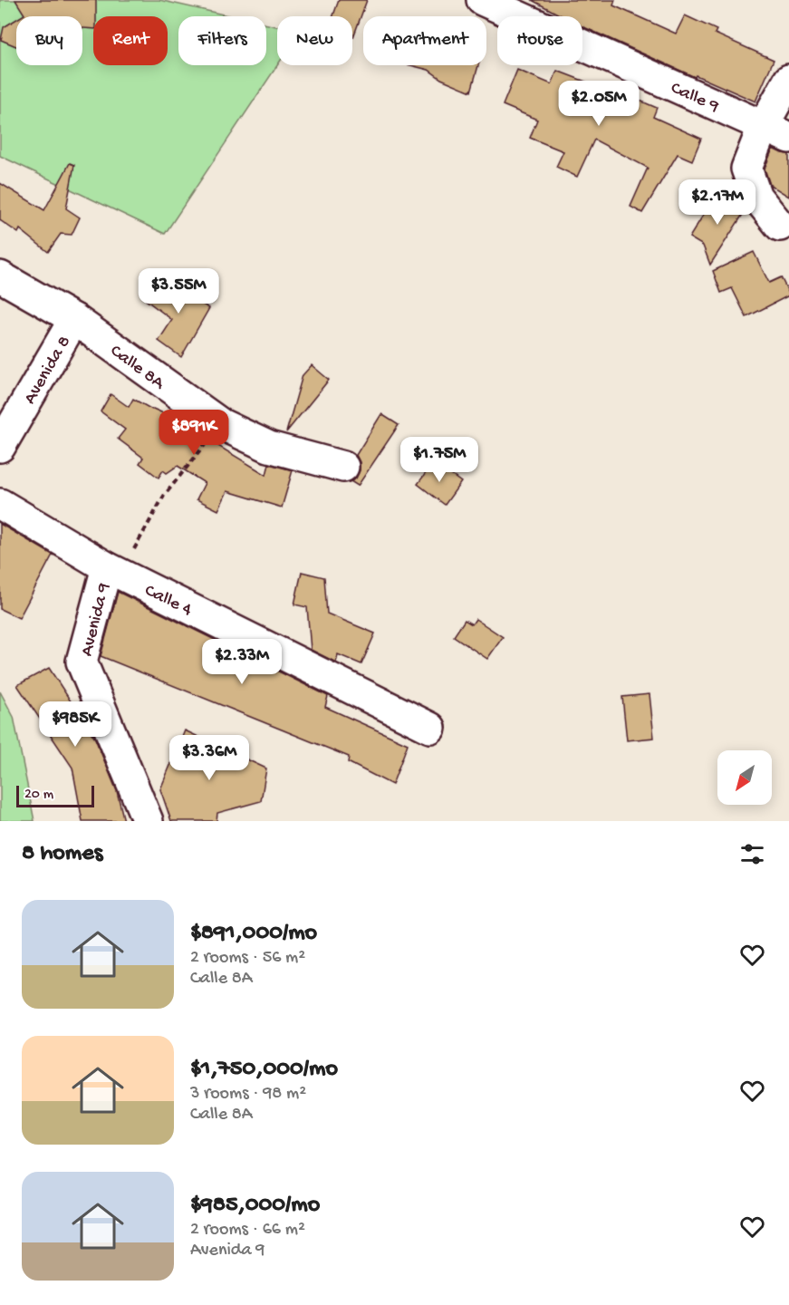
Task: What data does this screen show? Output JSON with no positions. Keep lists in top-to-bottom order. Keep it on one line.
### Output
{"streets":{"street":["Calle 9","Calle 8A","Avenida 8","Calle 4","Avenida 9"]},"crossings":[["Calle 8A","Avenida 8"],["Calle 8A","Avenida 9"],["Calle 4","Avenida 9"]],"scale_bar":"20 m","north":"bottom left","page":{"chip":["Buy","Rent","Filters","New","Apartment","House"],"price":["$2.05M","$2.17M","$3.55M","$891K","$1.75M","$2.33M","$985K","$3.36M"],"scale":"20 m","heading":"8 homes","list":[{"name":"$891,000/mo","note":"2 rooms · 56 m² · Calle 8A"},{"name":"$1,750,000/mo","note":"3 rooms · 98 m² · Calle 8A"},{"name":"$985,000/mo","note":"2 rooms · 66 m² · Avenida 9"}]}}
